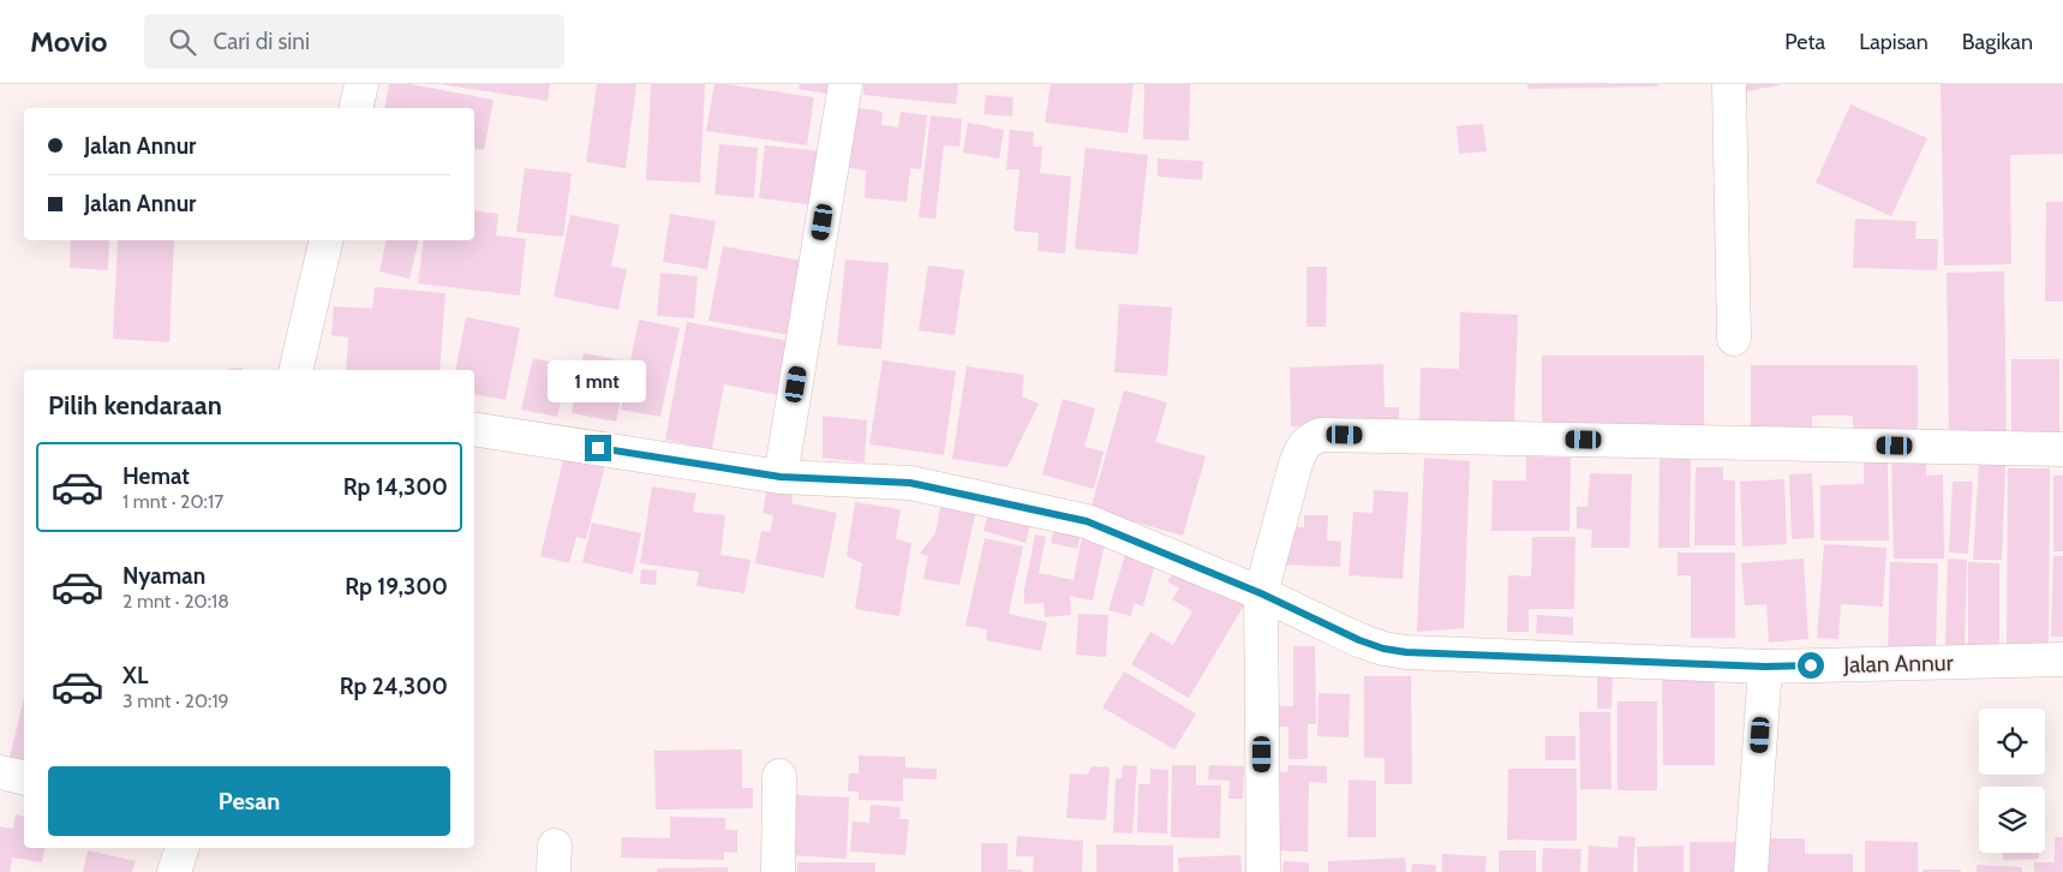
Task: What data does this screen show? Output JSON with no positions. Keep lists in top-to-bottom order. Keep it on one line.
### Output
{"streets":{"street":["Jalan Annur"]},"page":{"header":"Movio","search":"Cari di sini","nav":["Peta","Lapisan","Bagikan"],"banner":["Jalan Annur","Jalan Annur"],"bubble":"1 mnt","heading":"Pilih kendaraan","list":[{"name":"Hemat","note":"1 mnt · 20:17","value":"Rp 14,300"},{"name":"Nyaman","note":"2 mnt · 20:18","value":"Rp 19,300"},{"name":"XL","note":"3 mnt · 20:19","value":"Rp 24,300"}],"buttons":"Pesan"}}
